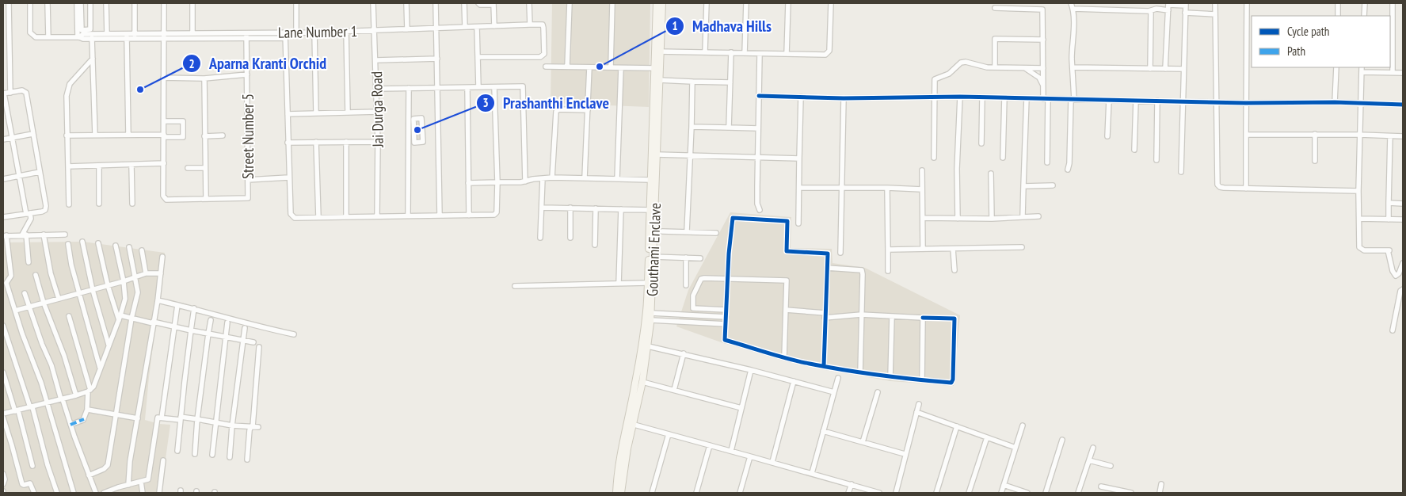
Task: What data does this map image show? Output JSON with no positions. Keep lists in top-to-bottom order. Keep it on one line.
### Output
{"streets":{"street":["Lane Number 1","Jai Durga Road","Street Number 5","Gouthami Enclave"]},"crossings":[["Lane Number 1","Jai Durga Road"],["Lane Number 1","Street Number 5"]],"places":["Madhava Hills","Aparna Kranti Orchid","Prashanthi Enclave"],"legend":["Cycle path","Path"]}
